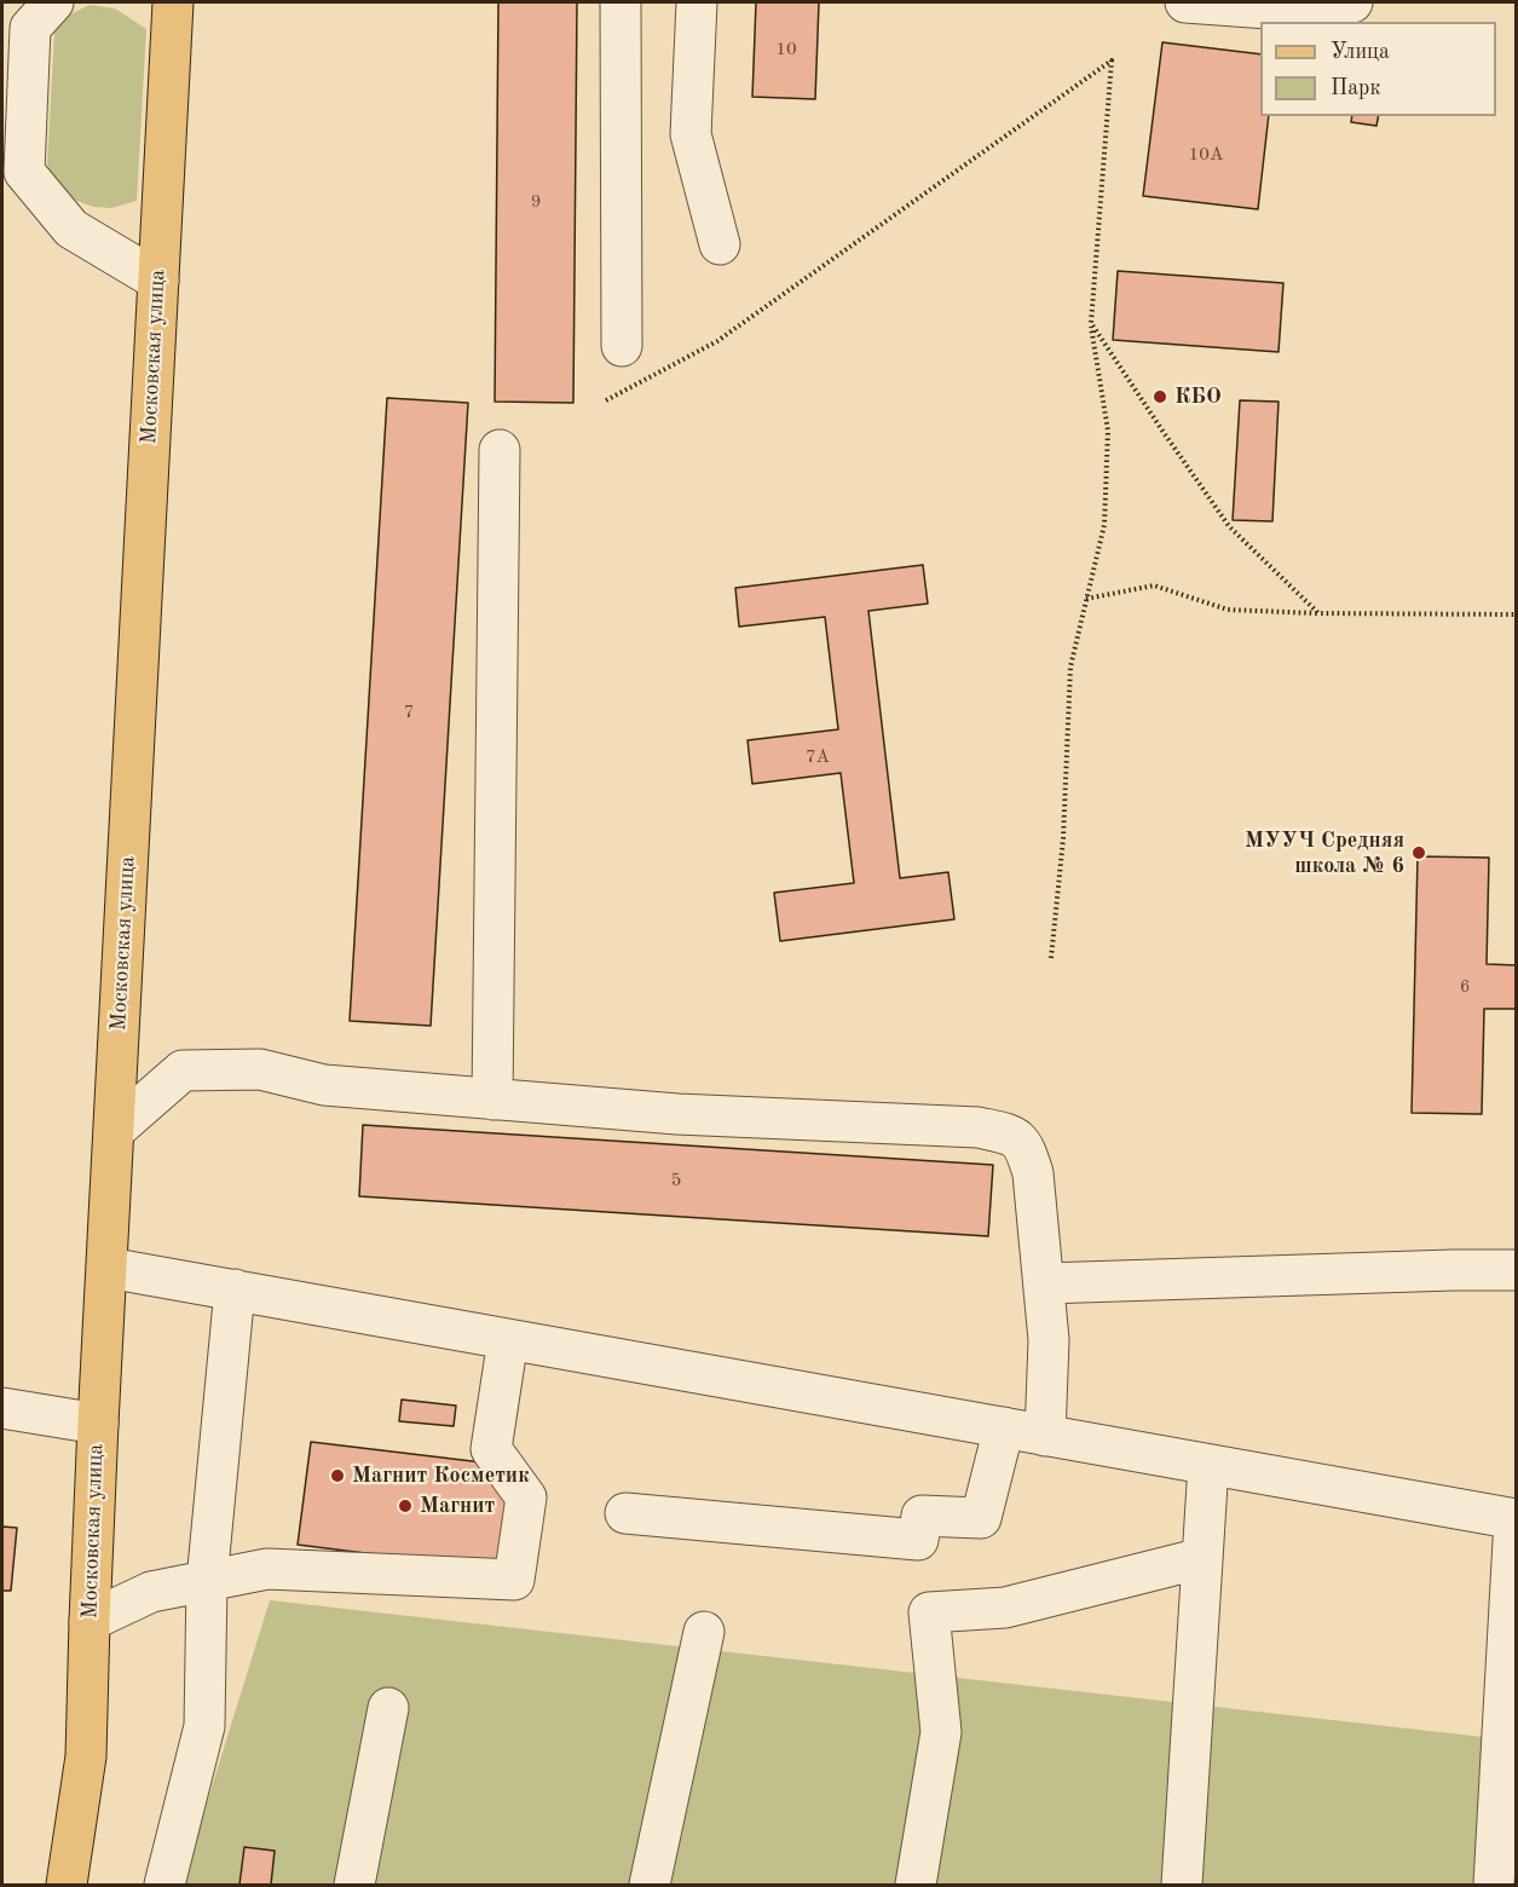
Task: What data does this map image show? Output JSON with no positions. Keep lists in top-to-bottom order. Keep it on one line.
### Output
{"streets":{"main road":["Московская улица"]},"places":["КБО","МУУЧ Средняя школа № 6","Магнит Косметик","Магнит"],"house_numbers":["10","10А","9","7","7А","6","5"],"legend":["Улица","Парк"]}
